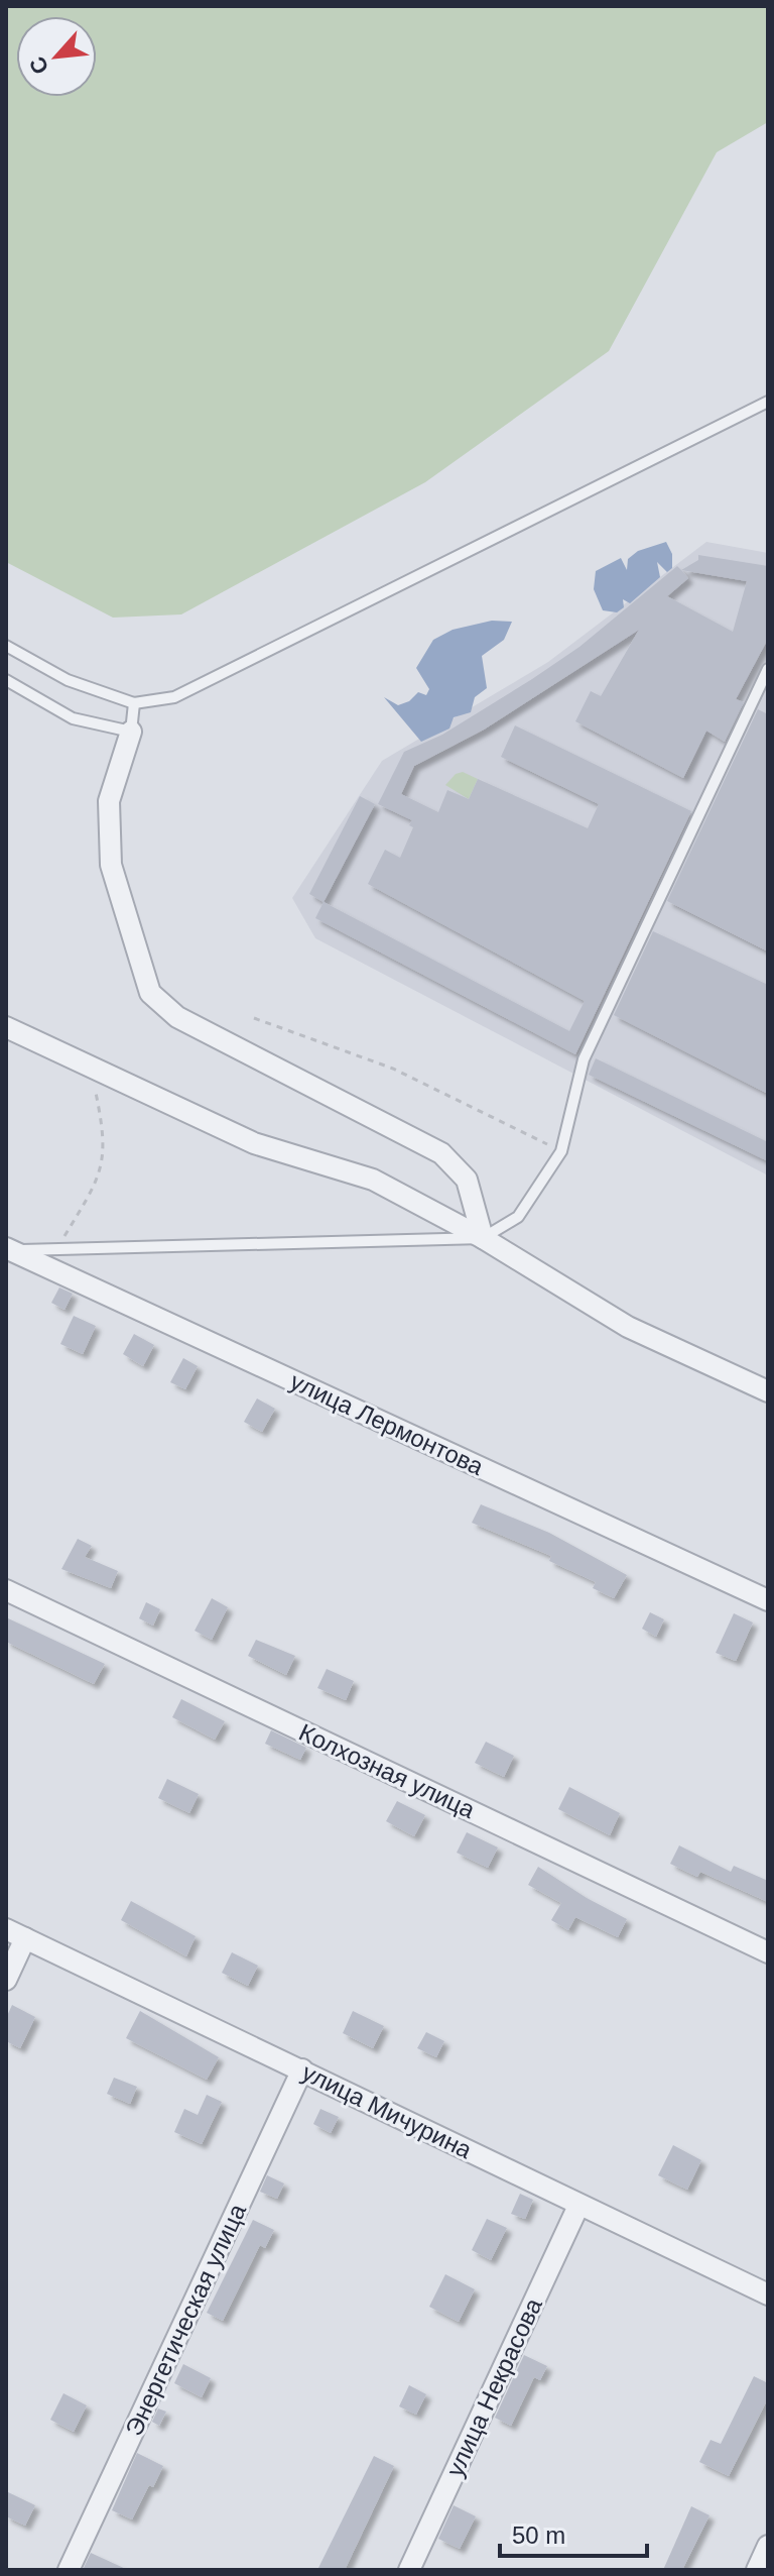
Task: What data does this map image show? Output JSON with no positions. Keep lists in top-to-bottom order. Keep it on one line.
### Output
{"streets":{"street":["улица Лермонтова","Колхозная улица","улица Мичурина","Энергетическая улица","улица Некрасова"]},"crossings":[["улица Мичурина","Энергетическая улица"],["улица Мичурина","улица Некрасова"]],"scale_bar":"50 m","north":"bottom left"}
